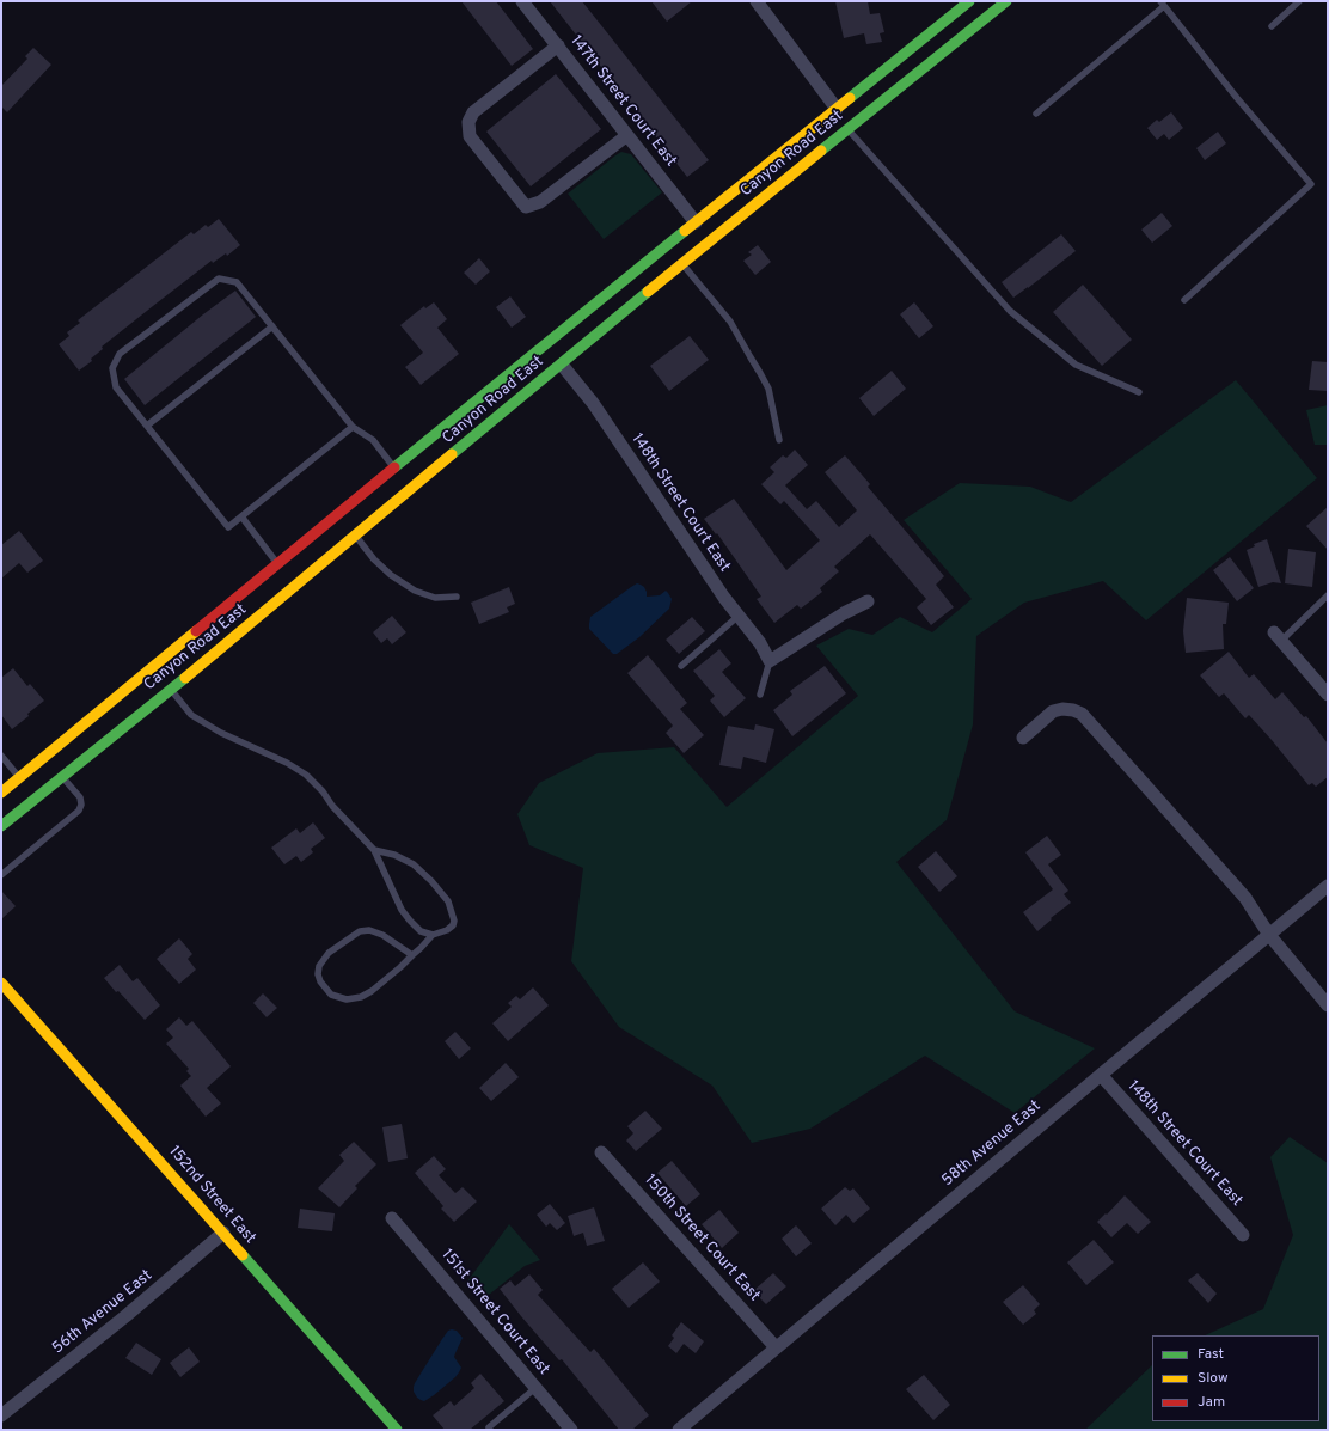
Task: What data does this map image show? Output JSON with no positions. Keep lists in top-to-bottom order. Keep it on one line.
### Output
{"streets":{"main road":["Canyon Road East","152nd Street East"],"street":["147th Street Court East","148th Street Court East","58th Avenue East","150th Street Court East","56th Avenue East","151st Street Court East"]},"crossings":[["147th Street Court East","Canyon Road East"],["Canyon Road East","148th Street Court East"],["148th Street Court East","58th Avenue East"],["58th Avenue East","150th Street Court East"],["152nd Street East","56th Avenue East"]],"legend":["Fast","Slow","Jam"]}
